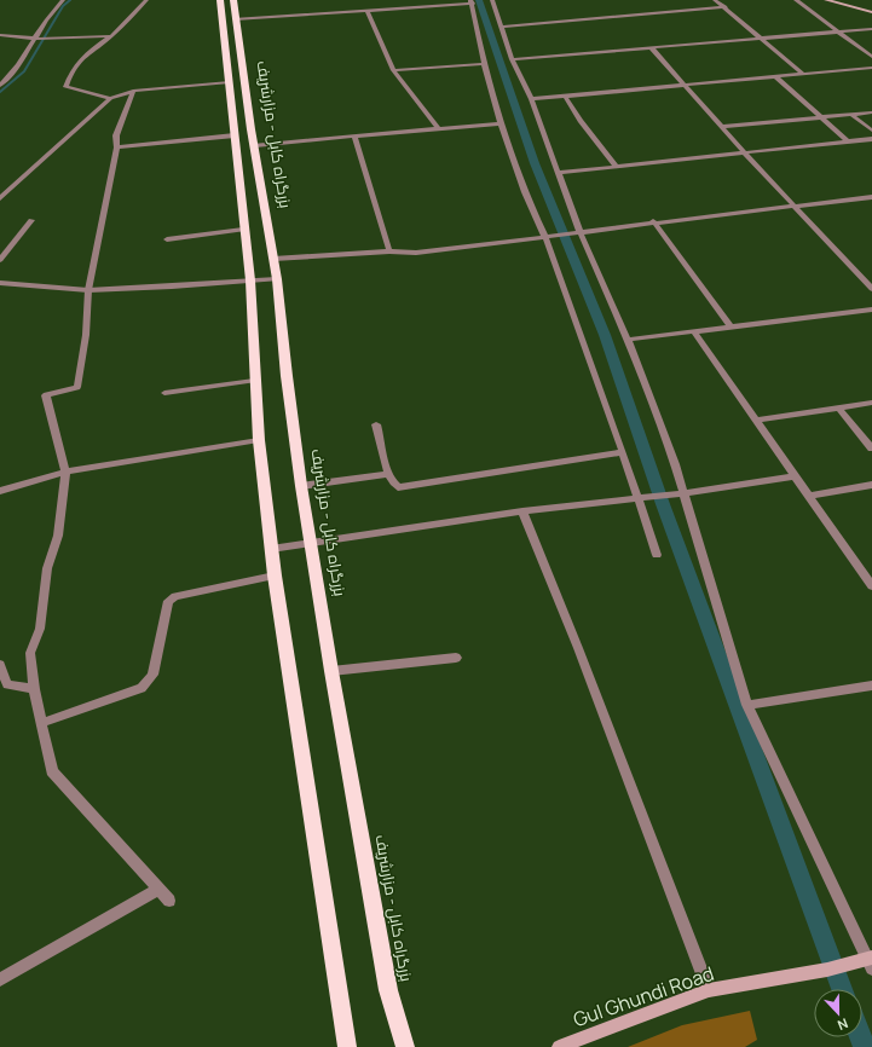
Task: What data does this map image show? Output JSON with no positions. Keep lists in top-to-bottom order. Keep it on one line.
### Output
{"streets":{"highway":["بزرگراه کابل - مزارشریف"],"main road":["Gul Ghundi Road"]},"north":"bottom"}
